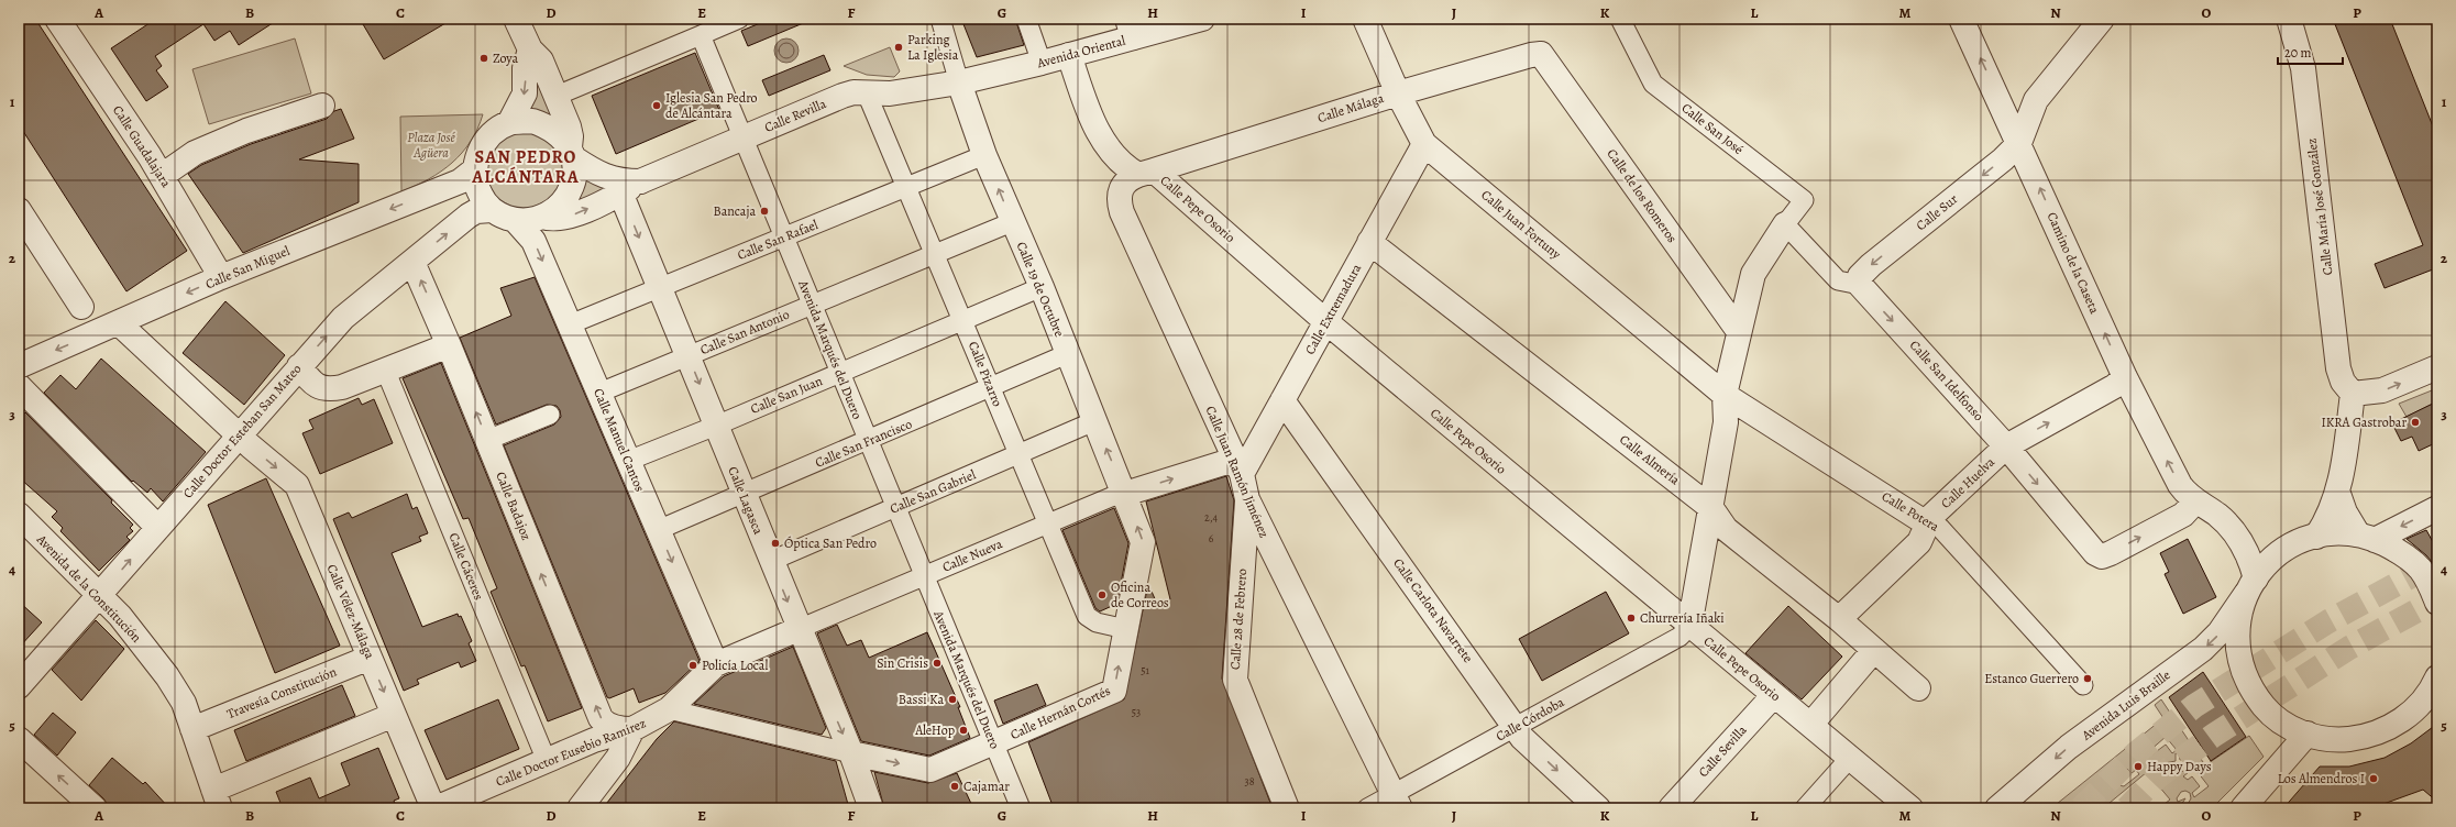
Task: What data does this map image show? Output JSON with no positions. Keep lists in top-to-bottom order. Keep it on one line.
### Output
{"streets":{"street":["Avenida Oriental","Calle Málaga","Calle Revilla","Calle San José","Calle Guadalajara","Calle de los Romeros","Calle María José González","Calle Pepe Osorio","Calle Sur","Calle Juan Fortuny","Calle San Rafael","Camino de la Caseta","Calle San Miguel","Calle 19 de Octubre","Calle Extremadura","Calle San Antonio","Avenida Marqués del Duero","Calle Pizarro","Calle San Idelfonso","Calle San Juan","Calle Doctor Esteban San Mateo","Calle Manuel Cantos","Calle San Francisco","Calle Almería","Calle Juan Ramón Jiménez","Calle Huelva","Calle San Gabriel","Calle Lagasca","Calle Badajoz","Calle Potera","Calle Nueva","Calle Cáceres","Avenida de la Constitución","Calle Carlota Navarrete","Calle Vélez-Málaga","Calle 28 de Febrero","Travesía Constitución","Avenida Luis Braille","Calle Hernán Cortés","Calle Córdoba","Calle Sevilla","Calle Doctor Eusebio Ramírez"]},"crossings":[["Avenida Oriental","Calle Revilla"],["Avenida Oriental","Calle Pepe Osorio"],["Avenida Oriental","Calle 19 de Octubre"],["Calle Málaga","Calle de los Romeros"],["Calle Málaga","Calle Pepe Osorio"],["Calle Málaga","Calle Juan Fortuny"],["Calle Málaga","Calle Juan Ramón Jiménez"],["Calle Revilla","Calle San Miguel"],["Calle Revilla","Calle 19 de Octubre"],["Calle Revilla","Avenida Marqués del Duero"],["Calle Revilla","Calle Pizarro"],["Calle Revilla","Calle Doctor Esteban San Mateo"],["Calle Revilla","Calle Manuel Cantos"],["Calle Revilla","Calle Lagasca"],["Calle Guadalajara","Calle San Miguel"],["Calle Pepe Osorio","Calle Extremadura"],["Calle Pepe Osorio","Calle Juan Ramón Jiménez"],["Calle Pepe Osorio","Calle Córdoba"],["Calle Pepe Osorio","Calle Sevilla"],["Calle Sur","Camino de la Caseta"],["Calle Sur","Calle San Idelfonso"],["Calle Juan Fortuny","Calle Extremadura"],["Calle Juan Fortuny","Calle Potera"],["Calle San Rafael","Calle 19 de Octubre"],["Calle San Rafael","Avenida Marqués del Duero"],["Calle San Rafael","Calle Pizarro"],["Calle San Rafael","Calle Manuel Cantos"],["Calle San Rafael","Calle Lagasca"],["Camino de la Caseta","Calle San Idelfonso"],["Camino de la Caseta","Calle Huelva"],["Calle San Miguel","Calle Doctor Esteban San Mateo"],["Calle San Miguel","Calle Manuel Cantos"],["Calle San Miguel","Calle Vélez-Málaga"],["Calle 19 de Octubre","Calle San Antonio"],["Calle 19 de Octubre","Calle San Juan"],["Calle 19 de Octubre","Calle San Francisco"],["Calle 19 de Octubre","Calle San Gabriel"],["Calle 19 de Octubre","Calle Nueva"],["Calle 19 de Octubre","Calle Hernán Cortés"],["Calle Extremadura","Calle Almería"],["Calle Extremadura","Calle Juan Ramón Jiménez"],["Calle Extremadura","Calle Nueva"],["Calle Extremadura","Calle Carlota Navarrete"],["Calle San Antonio","Avenida Marqués del Duero"],["Calle San Antonio","Calle Pizarro"],["Calle San Antonio","Calle Manuel Cantos"],["Calle San Antonio","Calle Lagasca"],["Avenida Marqués del Duero","Calle San Juan"],["Avenida Marqués del Duero","Calle San Francisco"],["Avenida Marqués del Duero","Calle San Gabriel"],["Avenida Marqués del Duero","Calle Nueva"],["Avenida Marqués del Duero","Calle Hernán Cortés"],["Calle Pizarro","Calle San Juan"],["Calle Pizarro","Calle San Francisco"],["Calle Pizarro","Calle San Gabriel"],["Calle Pizarro","Calle Nueva"],["Calle Pizarro","Calle Hernán Cortés"],["Calle San Idelfonso","Calle Huelva"],["Calle San Juan","Calle Manuel Cantos"],["Calle San Juan","Calle Lagasca"],["Calle Doctor Esteban San Mateo","Calle Manuel Cantos"],["Calle Doctor Esteban San Mateo","Calle Badajoz"],["Calle Doctor Esteban San Mateo","Avenida de la Constitución"],["Calle Doctor Esteban San Mateo","Calle Vélez-Málaga"],["Calle Manuel Cantos","Calle San Francisco"],["Calle Manuel Cantos","Calle Nueva"],["Calle Manuel Cantos","Calle Doctor Eusebio Ramírez"],["Calle San Francisco","Calle Lagasca"],["Calle Almería","Calle Huelva"],["Calle Juan Ramón Jiménez","Calle Nueva"],["Calle Juan Ramón Jiménez","Calle 28 de Febrero"],["Calle Juan Ramón Jiménez","Calle Córdoba"],["Calle Huelva","Calle Potera"],["Calle San Gabriel","Calle Lagasca"],["Calle Lagasca","Calle Nueva"],["Calle Badajoz","Calle Doctor Eusebio Ramírez"],["Calle Nueva","Calle Hernán Cortés"],["Calle Nueva","Calle Doctor Eusebio Ramírez"],["Calle Cáceres","Calle Doctor Eusebio Ramírez"],["Avenida de la Constitución","Travesía Constitución"],["Calle Carlota Navarrete","Calle Córdoba"],["Calle Vélez-Málaga","Travesía Constitución"],["Calle Vélez-Málaga","Calle Doctor Eusebio Ramírez"]],"one_way":["Camino de la Caseta","Calle San Idelfonso","Calle Manuel Cantos","Calle Huelva","Calle Lagasca","Calle Badajoz","Calle Vélez-Málaga","Calle Hernán Cortés"],"districts":["SAN PEDRO ALCÁNTARA"],"parks":["Plaza José Agüera"],"places":["Parking La Iglesia","Zoya","Iglesia San Pedro de Alcántara","Bancaja","IKRA Gastrobar","Óptica San Pedro","Oficina de Correos","Churrería Iñaki","Sin Crisis","Policía Local","Estanco Guerrero","Bassi Ka","AleHop","Happy Days","Los Almendros I","Cajamar"],"house_numbers":["2,4","6","51","53","38"],"scale_bar":"20 m","grid":{"columns":["A","B","C","D","E","F","G","H","I","J","K","L","M","N","O","P"],"rows":["1","2","3","4","5"]}}
